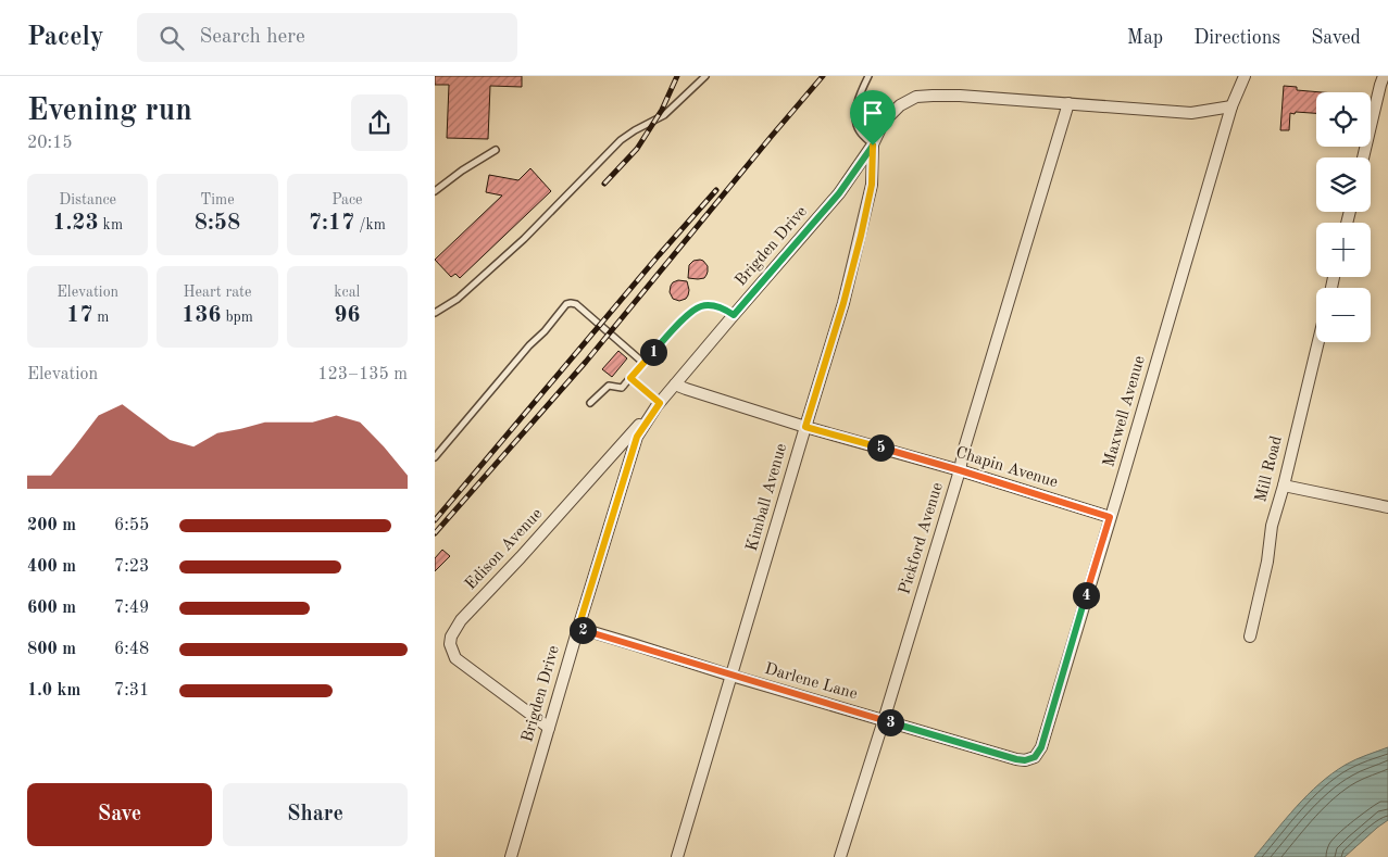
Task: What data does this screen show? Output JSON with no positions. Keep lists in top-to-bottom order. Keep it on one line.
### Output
{"streets":{"street":["Brigden Drive","Maxwell Avenue","Chapin Avenue","Mill Road","Kimball Avenue","Pickford Avenue","Edison Avenue","Darlene Lane"]},"crossings":[["Brigden Drive","Maxwell Avenue"],["Brigden Drive","Chapin Avenue"],["Brigden Drive","Kimball Avenue"],["Brigden Drive","Pickford Avenue"],["Brigden Drive","Edison Avenue"],["Brigden Drive","Darlene Lane"],["Maxwell Avenue","Chapin Avenue"],["Maxwell Avenue","Darlene Lane"],["Chapin Avenue","Kimball Avenue"],["Chapin Avenue","Pickford Avenue"],["Kimball Avenue","Darlene Lane"],["Pickford Avenue","Darlene Lane"]],"page":{"header":"Pacely","search":"Search here","nav":["Map","Directions","Saved"],"heading":["Evening run","20:15"],"map_buttons":["+","−"],"stats":[["Distance","1.23 km"],["Time","8:58"],["Pace","7:17 /km"],["Elevation","17 m"],["Heart rate","136 bpm"],["kcal","96"]],"pins":["1","5","4","2","3"],"chart":["Elevation","123–135 m"],"list":[{"name":"200 m","note":"6:55"},{"name":"400 m","note":"7:23"},{"name":"600 m","note":"7:49"},{"name":"800 m","note":"6:48"},{"name":"1.0 km","note":"7:31"}],"buttons":["Save","Share"]}}
